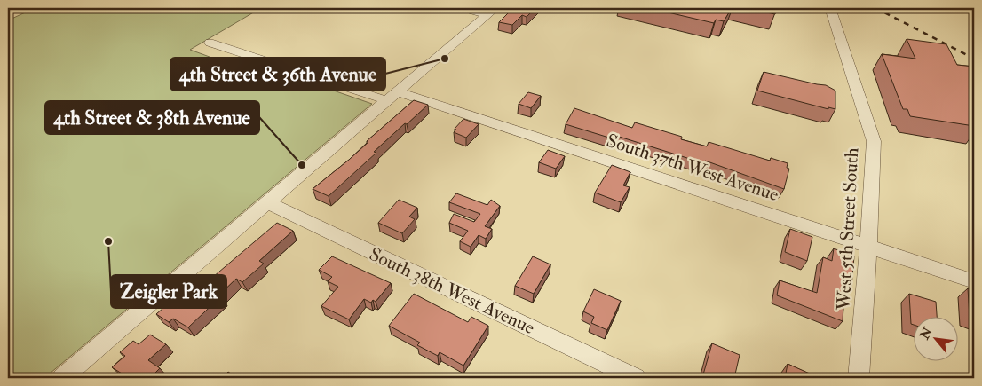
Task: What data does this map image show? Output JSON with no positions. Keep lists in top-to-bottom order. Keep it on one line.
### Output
{"streets":{"street":["South 37th West Avenue","West 5th Street South","South 38th West Avenue"]},"crossings":[["South 37th West Avenue","West 5th Street South"]],"places":["4th Street & 36th Avenue","4th Street & 38th Avenue","Zeigler Park"],"north":"top left"}
